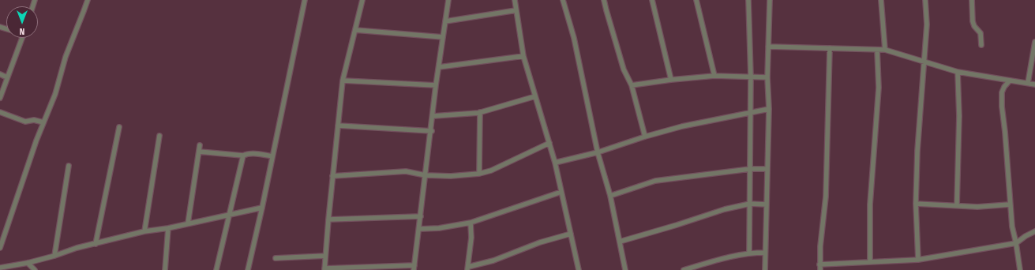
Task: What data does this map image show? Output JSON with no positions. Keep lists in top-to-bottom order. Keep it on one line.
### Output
{"north":"bottom"}
